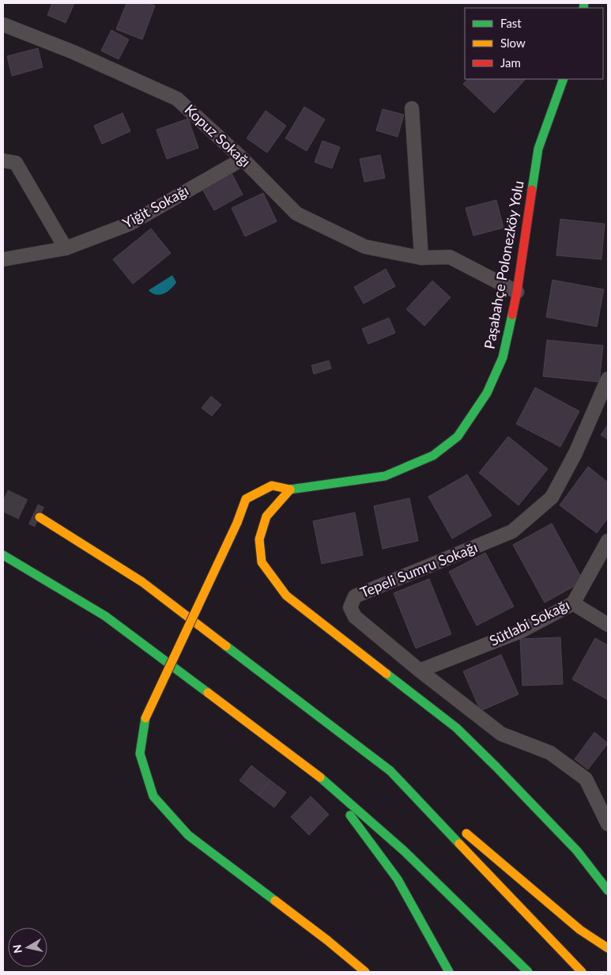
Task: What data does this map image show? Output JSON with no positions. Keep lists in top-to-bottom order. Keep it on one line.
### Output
{"streets":{"main road":["Paşabahçe Polonezköy Yolu"],"street":["Kopuz Sokağı","Yiğit Sokağı","Tepeli Sumru Sokağı","Sütlabi Sokağı"]},"crossings":[["Kopuz Sokağı","Yiğit Sokağı"],["Kopuz Sokağı","Paşabahçe Polonezköy Yolu"],["Tepeli Sumru Sokağı","Sütlabi Sokağı"]],"legend":["Fast","Slow","Jam"],"north":"left"}
